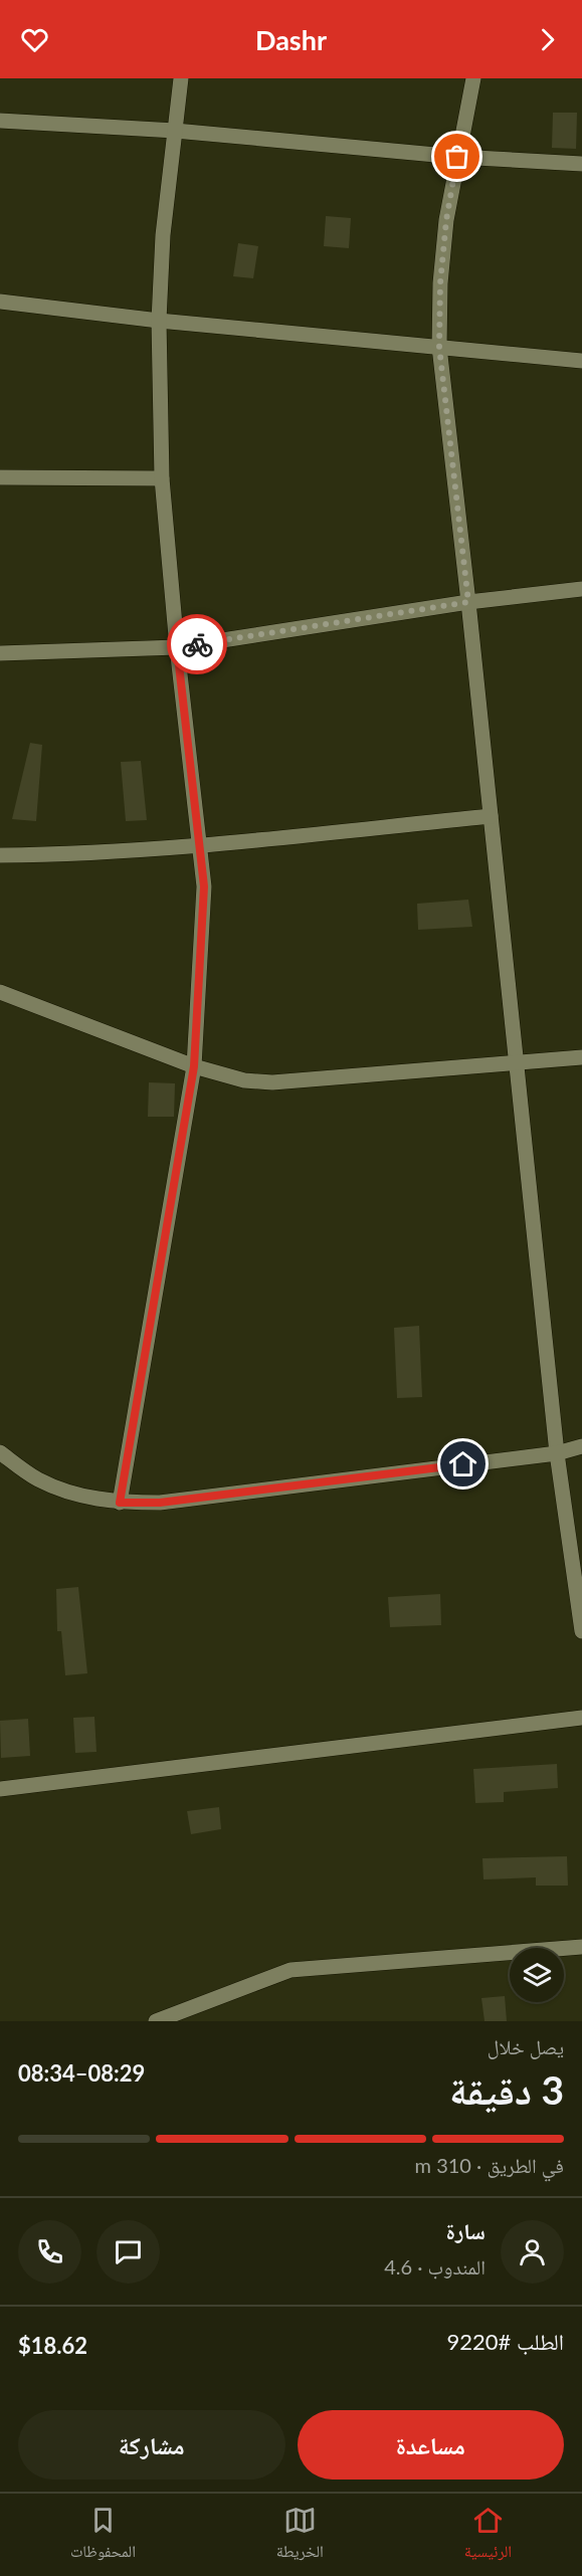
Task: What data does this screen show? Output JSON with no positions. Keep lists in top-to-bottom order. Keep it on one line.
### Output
{"page":{"header":"Dashr","heading":["3 دقيقة","يصل خلال","08:29–08:34"],"panel":["سارة","المندوب · 4.6","الطلب #9220","$18.62"],"bar":"في الطريق · 310 m","buttons":["مساعدة","مشاركة"],"tabs":["الرئيسية","الخريطة","المحفوظات"]}}
